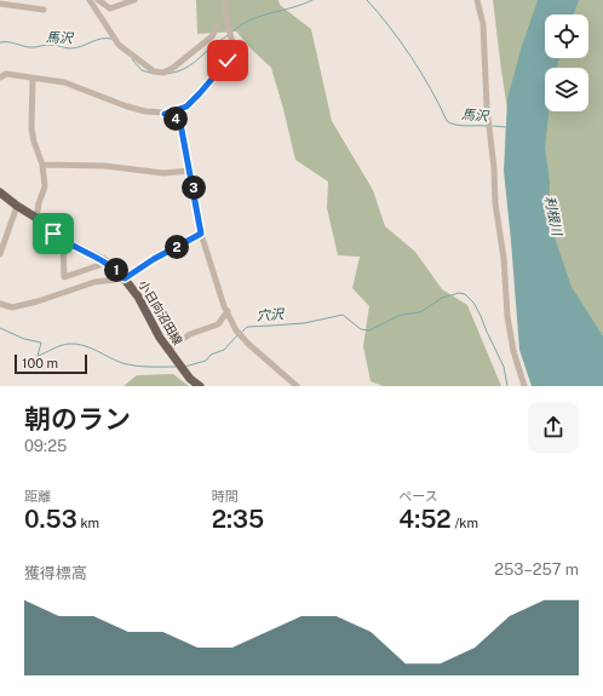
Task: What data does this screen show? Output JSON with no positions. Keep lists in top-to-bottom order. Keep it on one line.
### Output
{"streets":{"main road":["小日向沼田線"]},"water":["馬沢","利根川","穴沢"],"scale_bar":"100 m","page":{"pins":["4","3","2","1"],"scale":"100 m","heading":["朝のラン","09:25"],"stats":[["距離","0.53 km"],["時間","2:35"],["ペース","4:52 /km"]],"chart":["獲得標高","253–257 m"]}}
